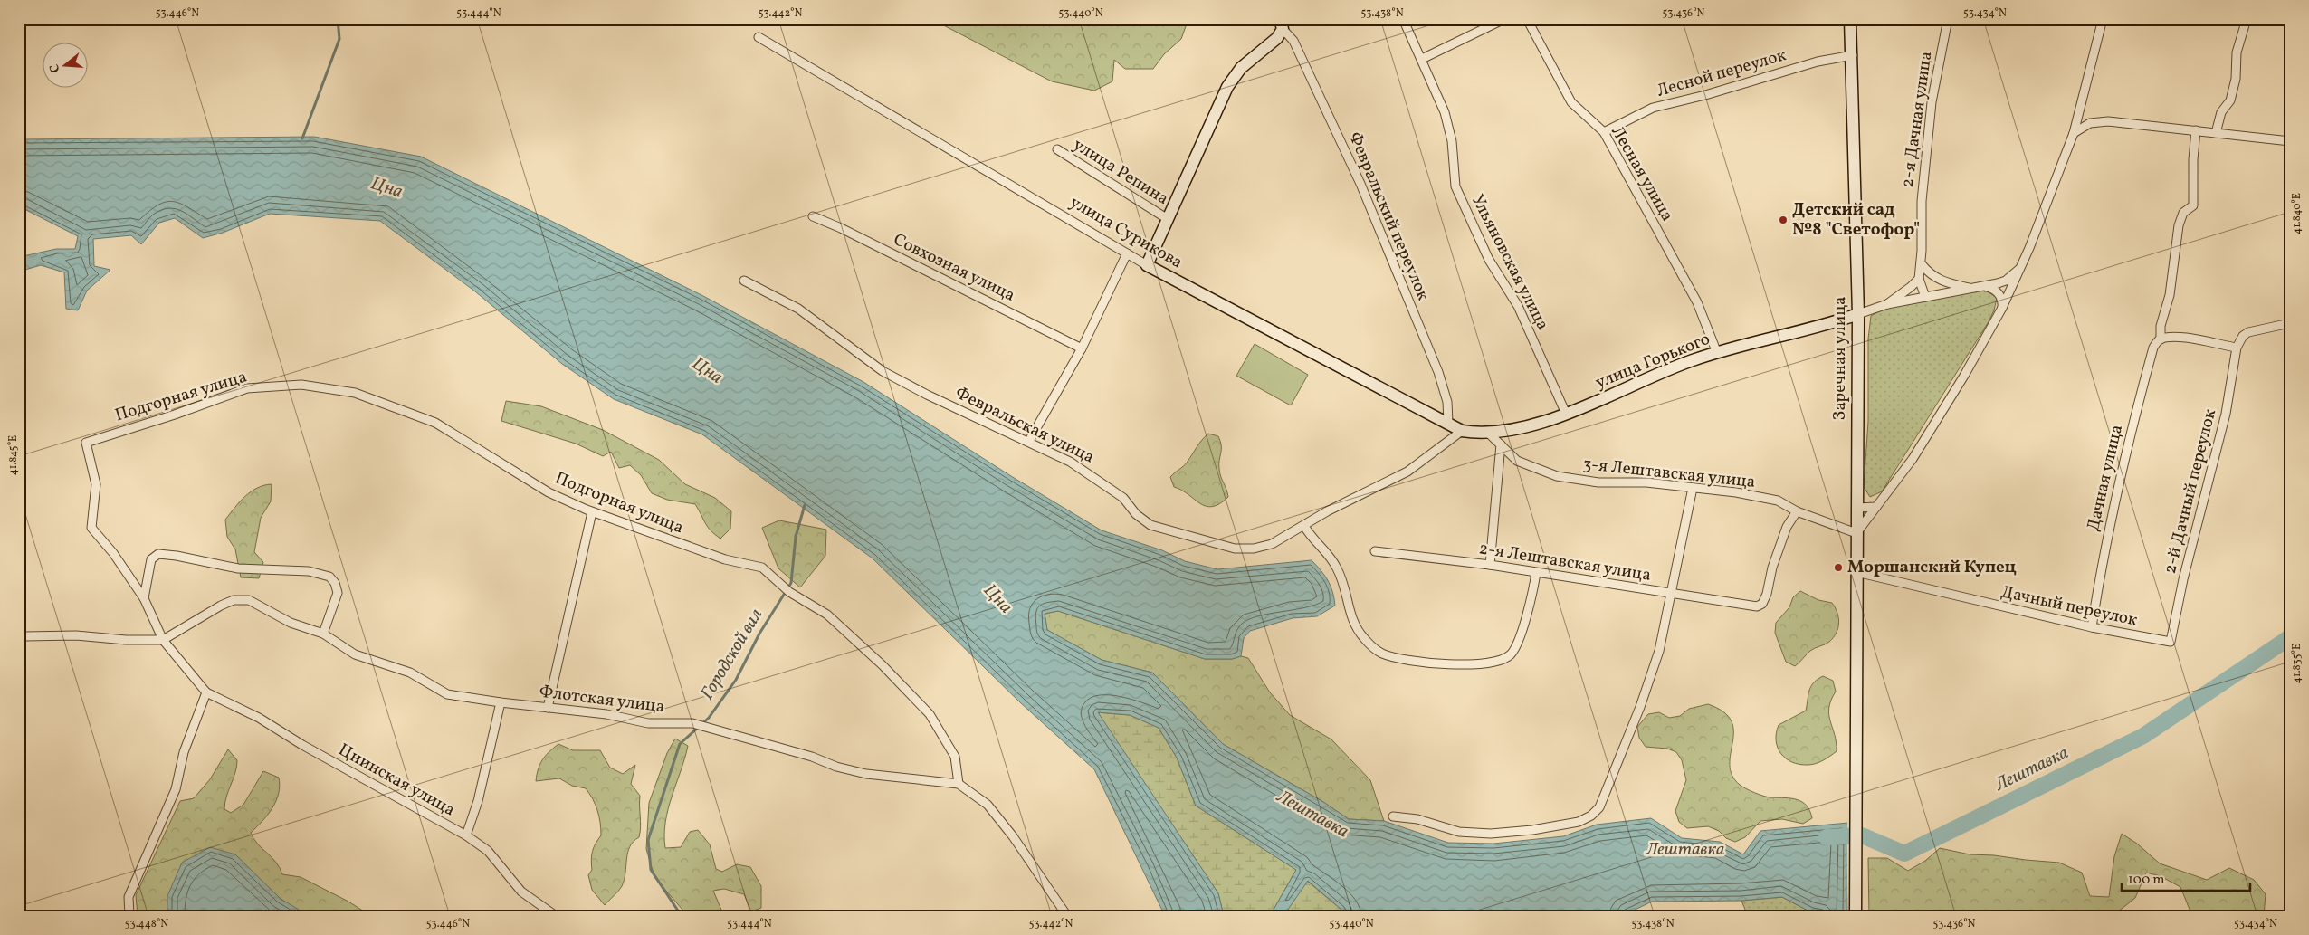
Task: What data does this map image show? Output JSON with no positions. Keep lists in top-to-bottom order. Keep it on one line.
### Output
{"streets":{"street":["Лесной переулок","2-я Дачная улица","улица Репина","Лесная улица","Февральский переулок","улица Сурикова","Ульяновская улица","Совхозная улица","Заречная улица","улица Горького","Подгорная улица","Февральская улица","3-я Лештавская улица","Дачная улица","2-й Дачный переулок","2-я Лештавская улица","Дачный переулок","Флотская улица","Цнинская улица"]},"crossings":[["Лесной переулок","Лесная улица"],["Лесной переулок","Заречная улица"],["Лесная улица","улица Горького"],["Февральский переулок","улица Сурикова"],["улица Сурикова","улица Горького"],["улица Сурикова","Февральская улица"],["улица Сурикова","3-я Лештавская улица"],["Ульяновская улица","улица Горького"],["Заречная улица","улица Горького"],["Заречная улица","3-я Лештавская улица"],["Заречная улица","Дачный переулок"],["улица Горького","3-я Лештавская улица"],["Подгорная улица","Флотская улица"],["3-я Лештавская улица","2-я Лештавская улица"],["Дачная улица","Дачный переулок"],["2-й Дачный переулок","Дачный переулок"]],"water":["Цна","Городской вал","Лештавка"],"places":["Детский сад №8 \"Светофор\"","Моршанский Купец"],"scale_bar":"100 m","north":"left","coordinates":["53.446°N","53.444°N","53.442°N","53.440°N","53.438°N","53.436°N","53.434°N","41.840°E","41.845°E","41.835°E","53.448°N"]}
